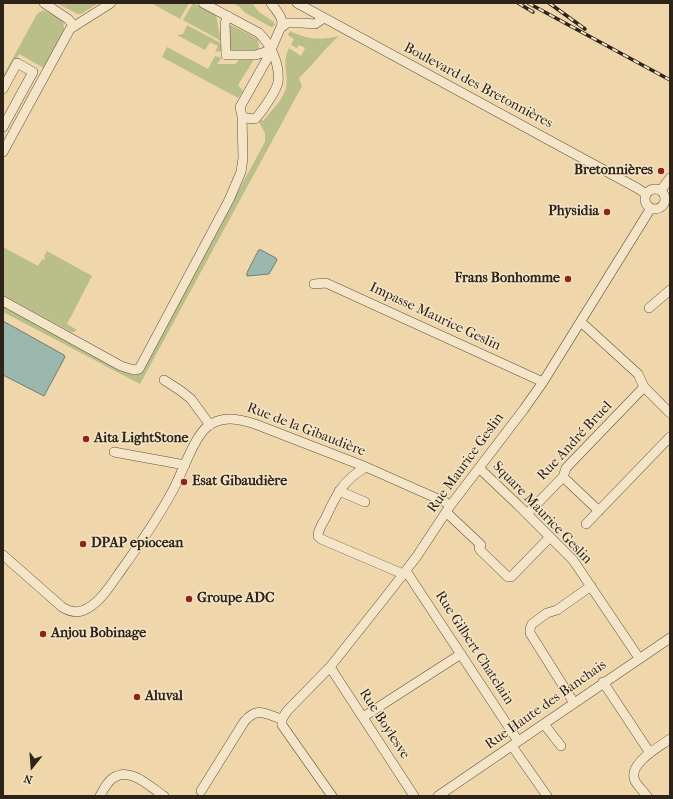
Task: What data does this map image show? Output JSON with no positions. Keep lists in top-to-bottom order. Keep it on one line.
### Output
{"streets":{"street":["Boulevard des Bretonnières","Impasse Maurice Geslin","Rue de la Gibaudière","Rue André Bruel","Rue Maurice Geslin","Square Maurice Geslin","Rue Gilbert Chatelain","Rue Haute des Banchais","Rue Boylesve"]},"crossings":[["Boulevard des Bretonnières","Rue Maurice Geslin"],["Impasse Maurice Geslin","Rue Maurice Geslin"],["Rue de la Gibaudière","Rue Maurice Geslin"],["Rue de la Gibaudière","Square Maurice Geslin"],["Rue André Bruel","Square Maurice Geslin"],["Rue Maurice Geslin","Square Maurice Geslin"],["Rue Maurice Geslin","Rue Gilbert Chatelain"],["Rue Maurice Geslin","Rue Boylesve"],["Square Maurice Geslin","Rue Haute des Banchais"],["Rue Gilbert Chatelain","Rue Haute des Banchais"]],"places":["Bretonnières","Physidia","Frans Bonhomme","Aita LightStone","Esat Gibaudière","DPAP epiocean","Groupe ADC","Anjou Bobinage","Aluval"],"north":"bottom"}
